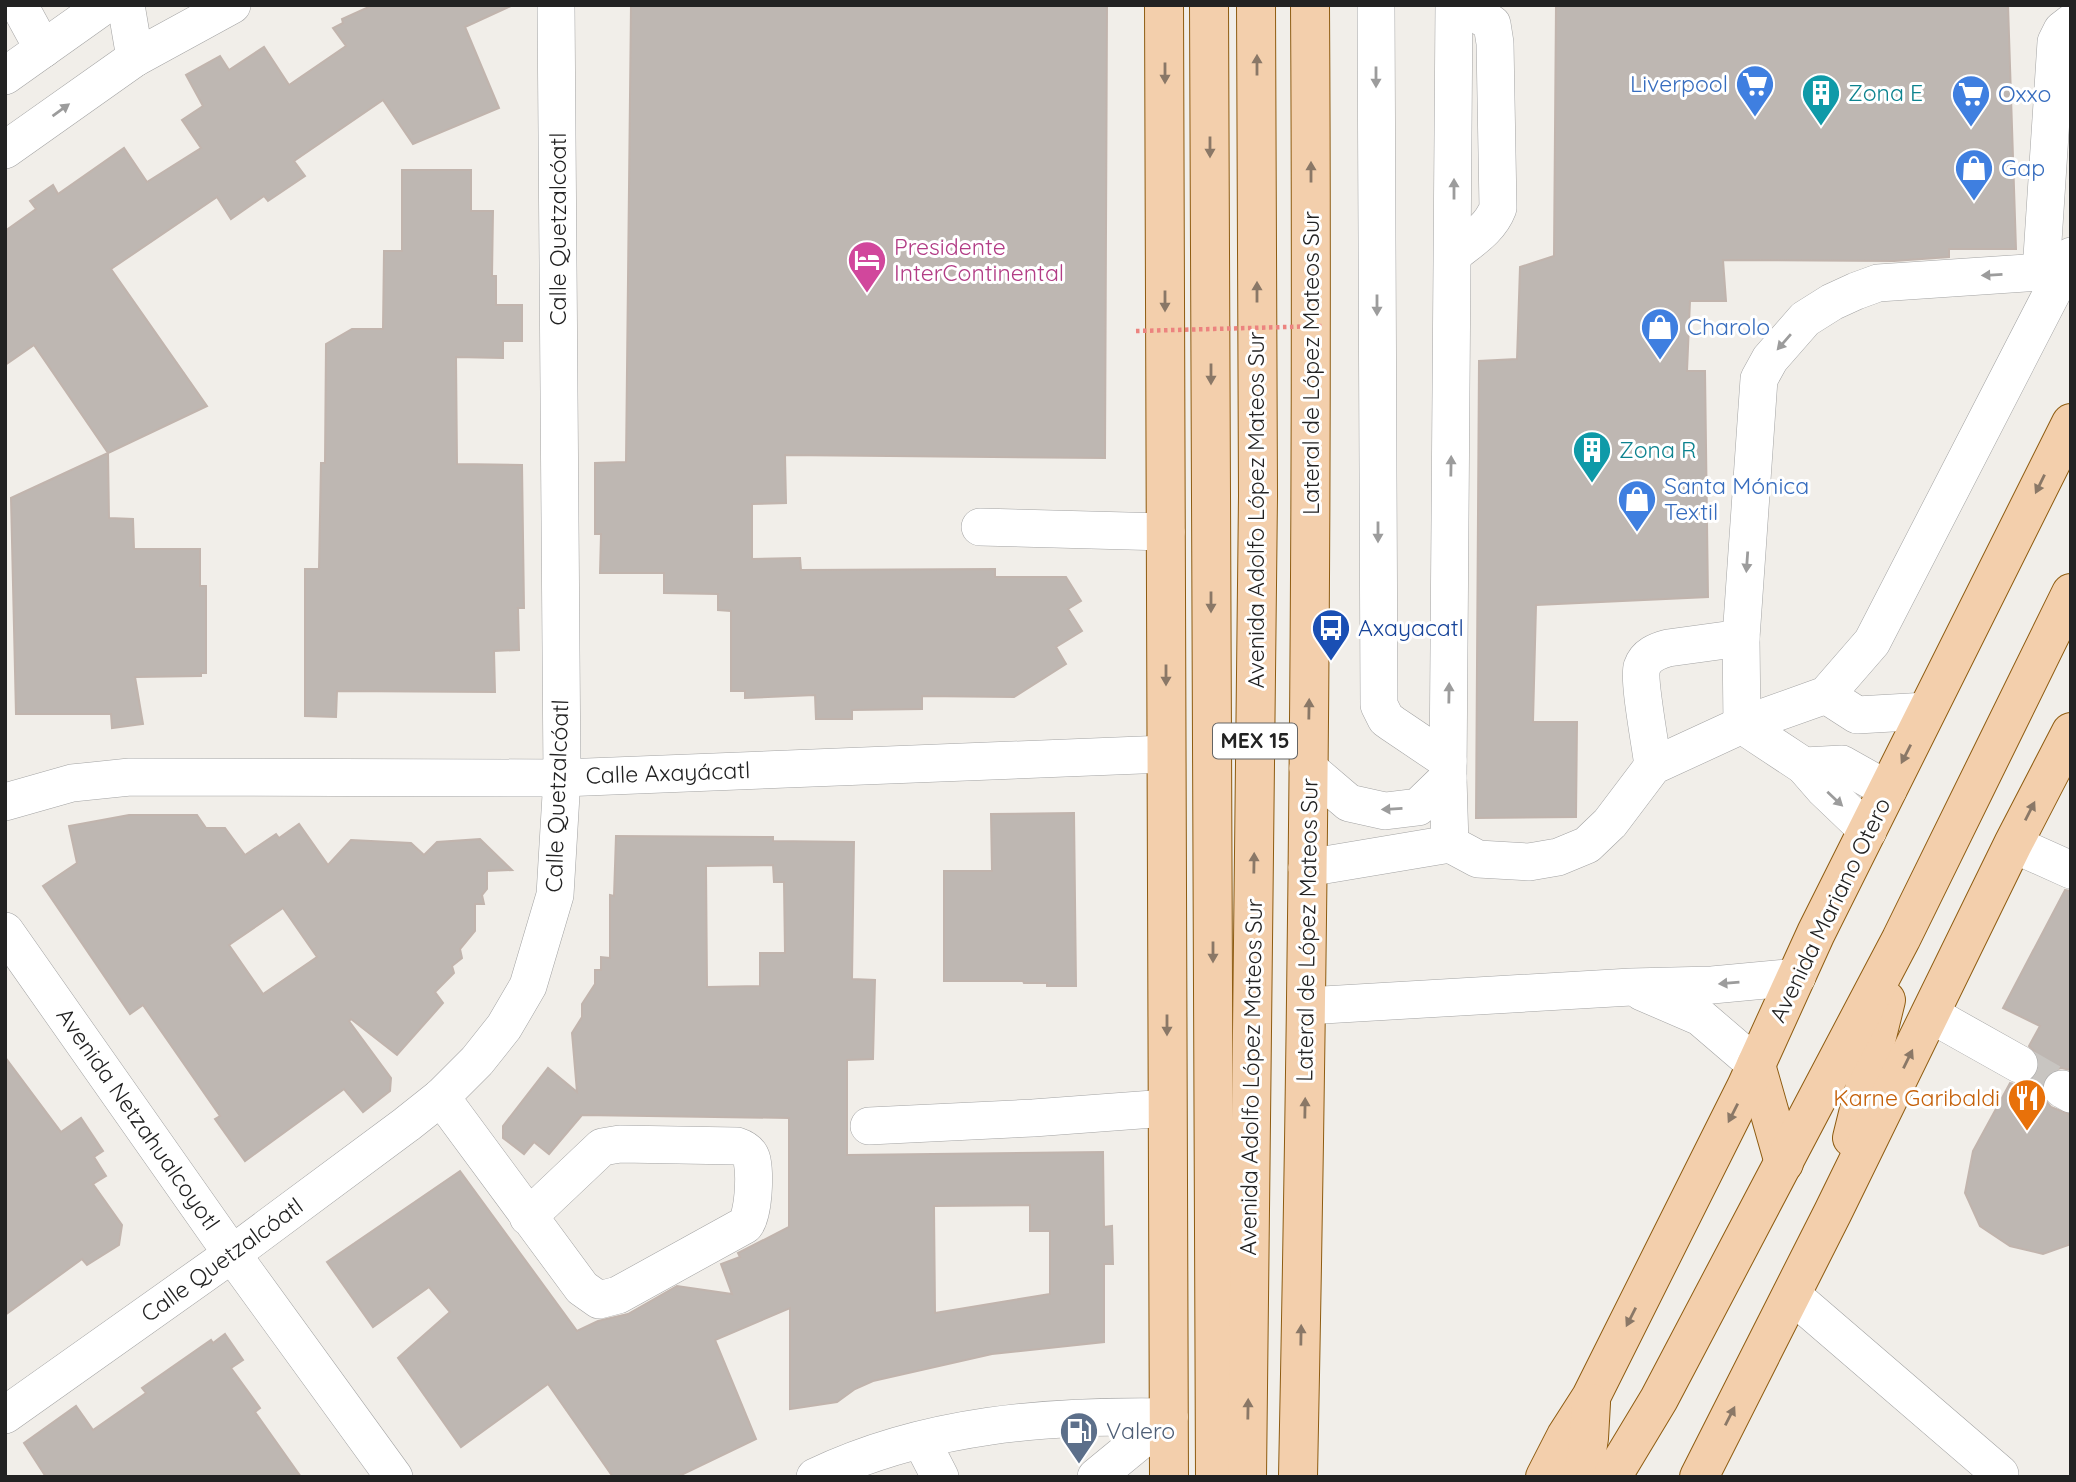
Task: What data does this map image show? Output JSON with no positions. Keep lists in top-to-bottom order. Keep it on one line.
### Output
{"streets":{"main road":["Lateral de López Mateos Sur","Avenida Adolfo López Mateos Sur","MEX 15","Avenida Mariano Otero"],"street":["Calle Quetzalcóatl","Calle Axayácatl","Avenida Netzahualcoyotl"]},"crossings":[["Calle Quetzalcóatl","Calle Axayácatl"],["Calle Quetzalcóatl","Avenida Netzahualcoyotl"]],"places":{"supermarket":["Liverpool","Oxxo"],"building":["Zona E","Zona R"],"shop":["Gap","Charolo","Santa Mónica Textil"],"hotel":["Presidente InterContinental"],"bus stop":["Axayacatl"],"restaurant":["Karne Garibaldi"],"fuel station":["Valero"]}}
